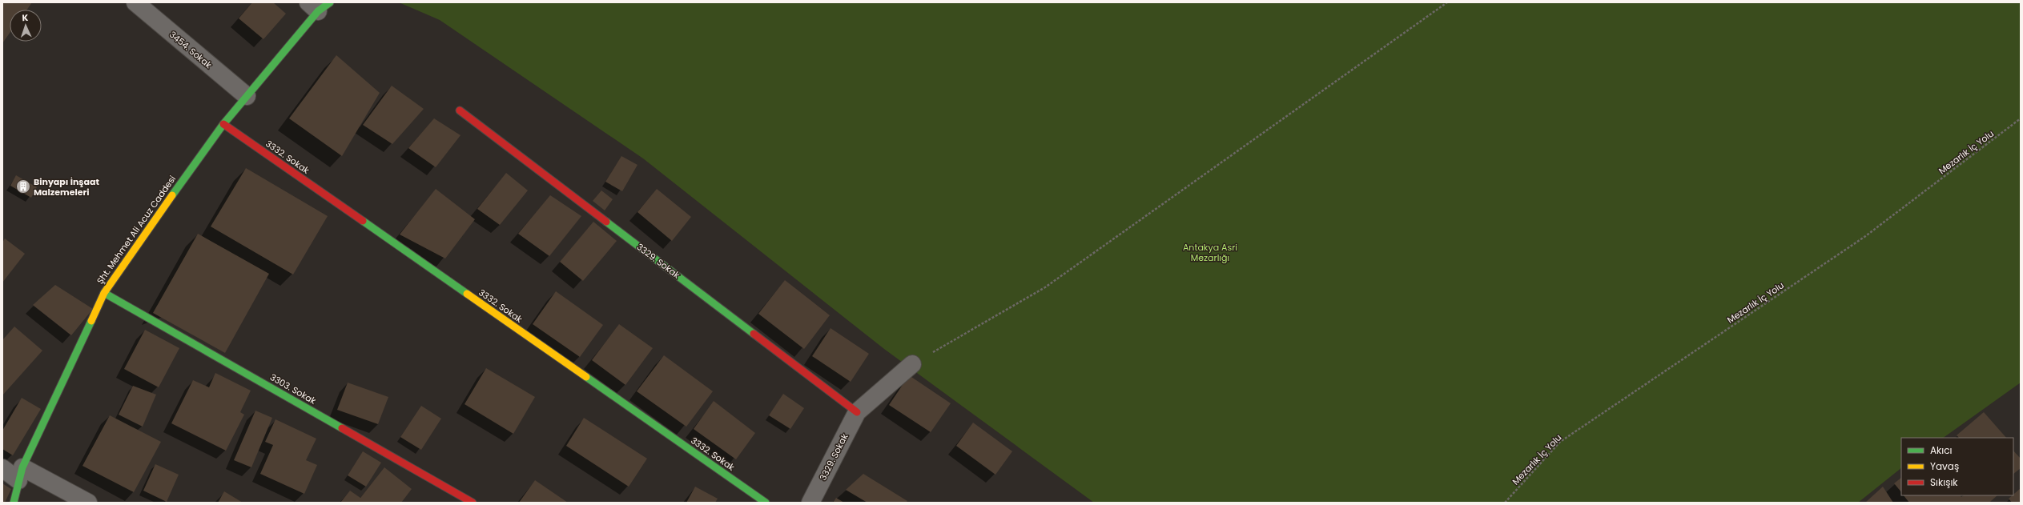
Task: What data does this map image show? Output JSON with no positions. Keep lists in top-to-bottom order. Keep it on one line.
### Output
{"streets":{"street":["3454. Sokak","3332. Sokak","Şht. Mehmet Ali Acuz Caddesi","3329. Sokak","3303. Sokak"],"path":["Mezarlık İç Yolu"]},"crossings":[["3454. Sokak","Şht. Mehmet Ali Acuz Caddesi"],["3332. Sokak","Şht. Mehmet Ali Acuz Caddesi"],["Şht. Mehmet Ali Acuz Caddesi","3303. Sokak"]],"parks":["Antakya Asri Mezarlığı"],"places":{"building":["Binyapı İnşaat Malzemeleri"]},"legend":["Akıcı","Yavaş","Sıkışık"],"north":"top"}
